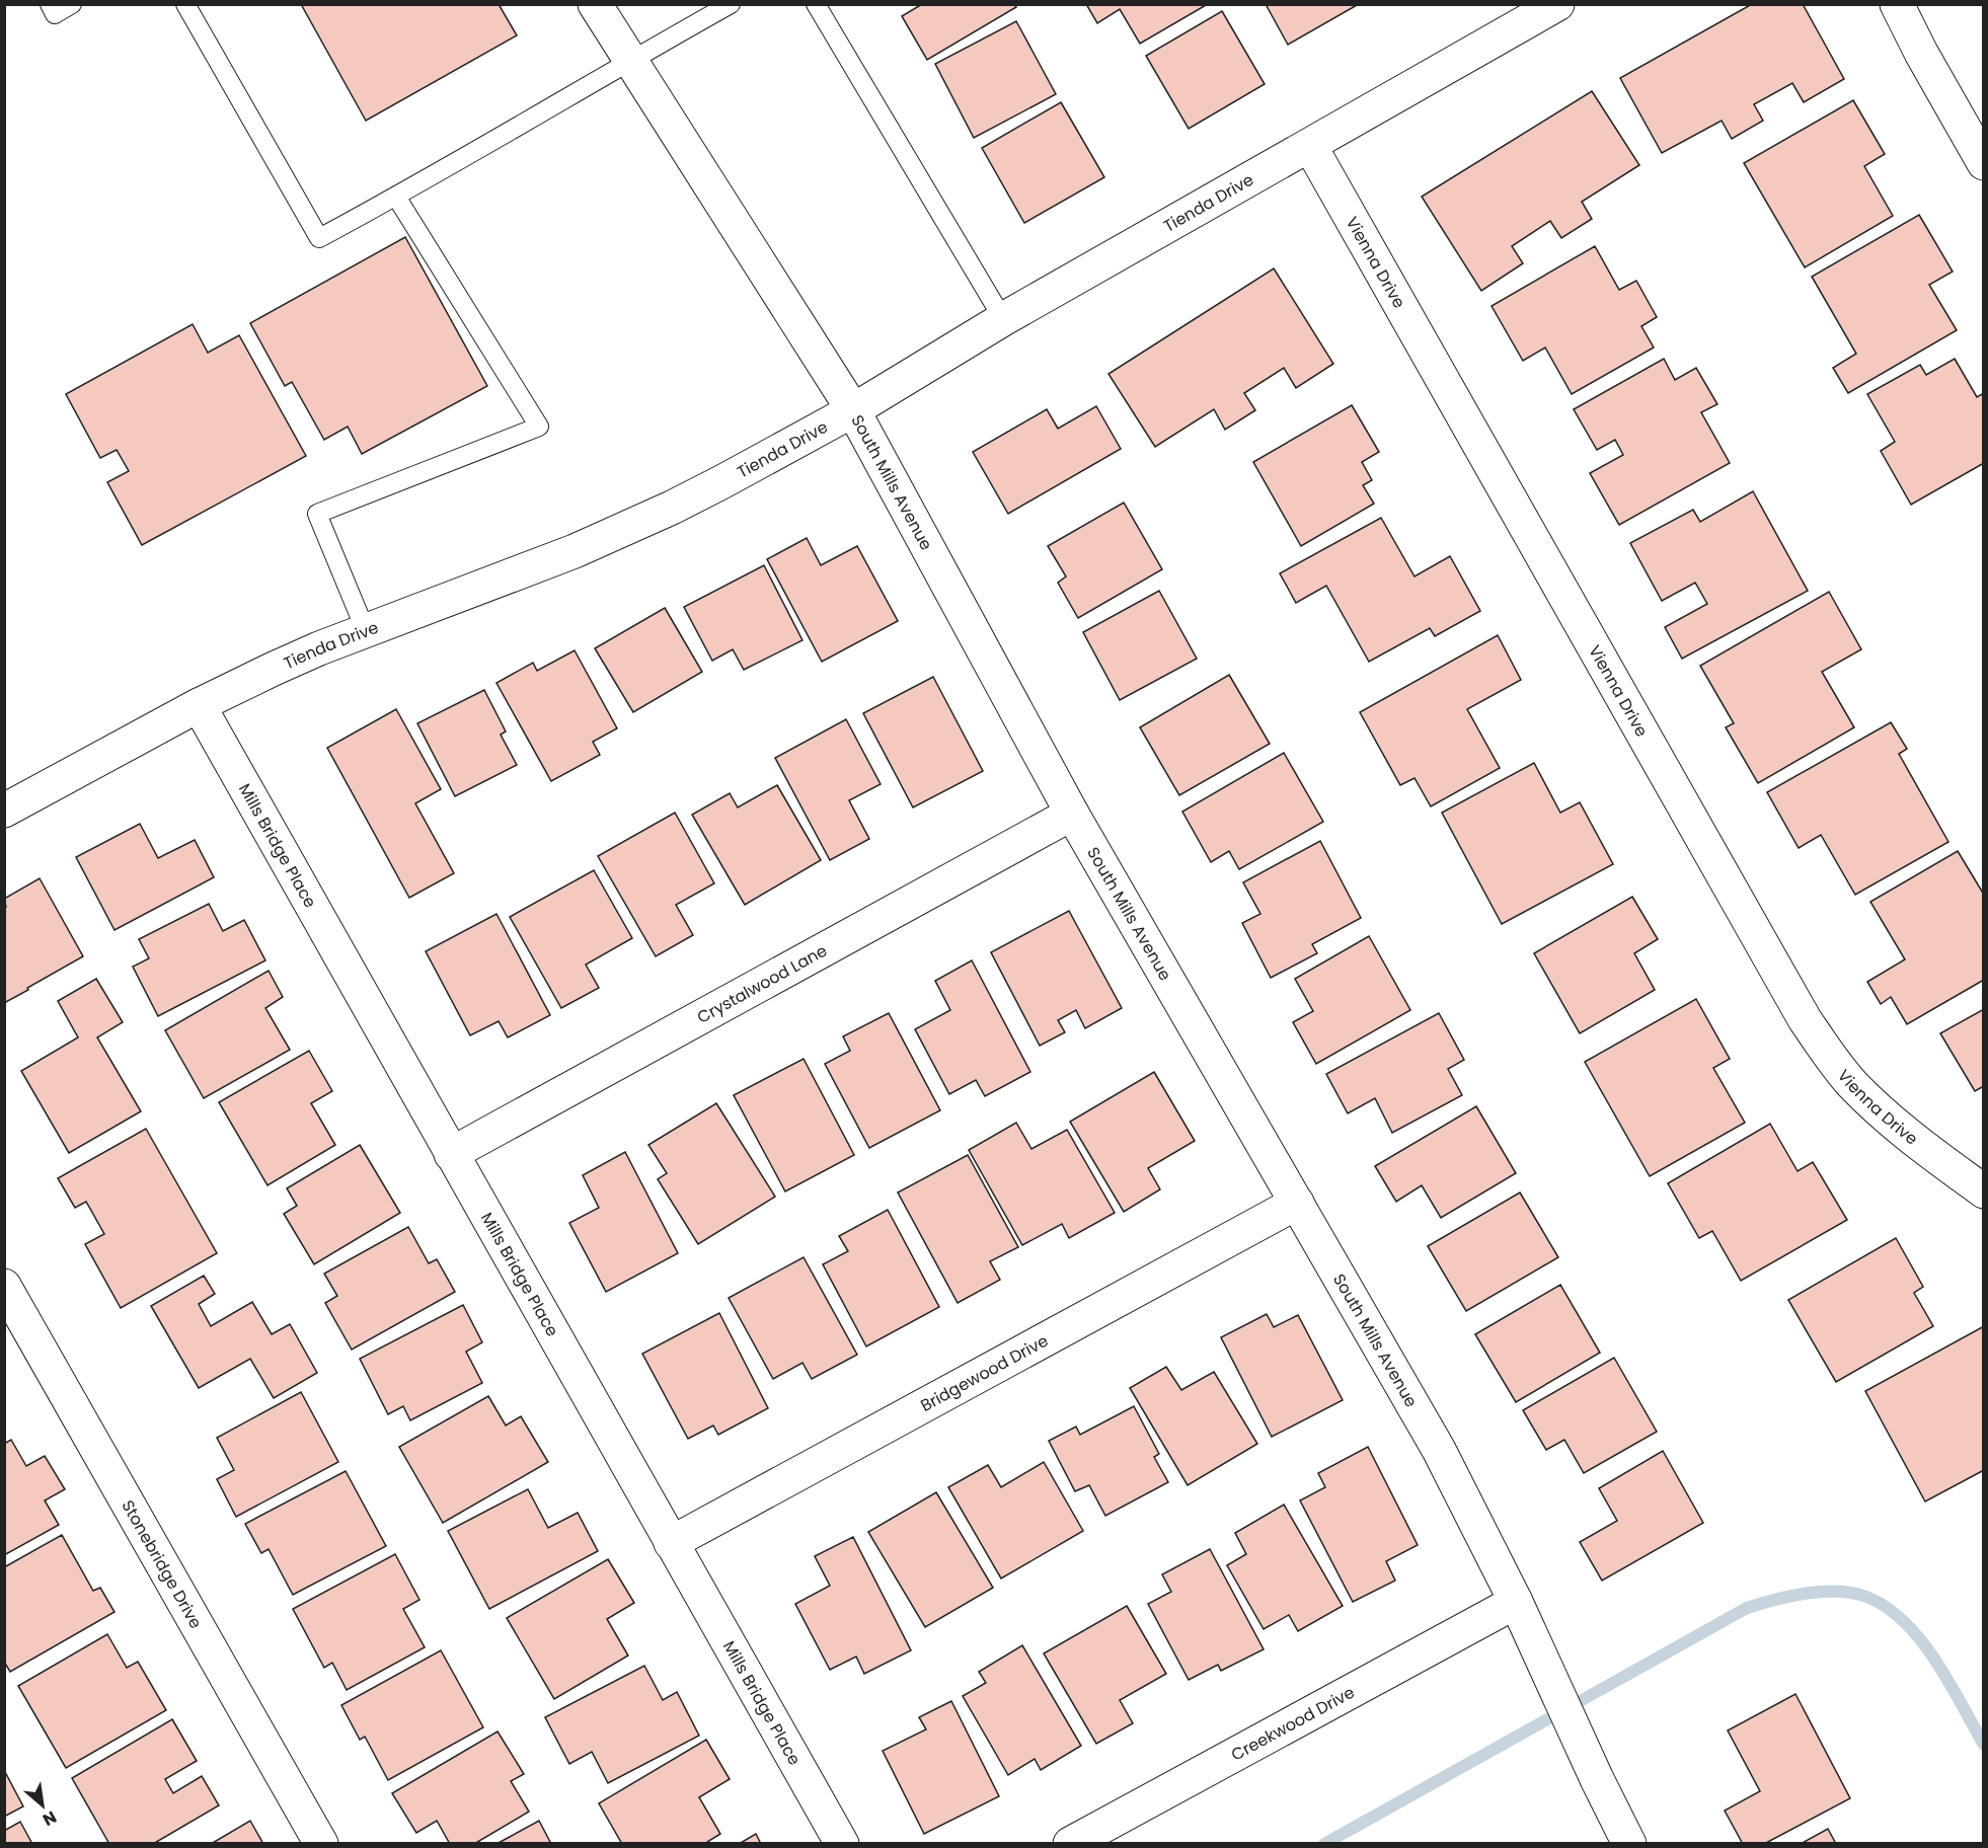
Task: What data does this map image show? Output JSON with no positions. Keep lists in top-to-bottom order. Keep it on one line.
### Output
{"streets":{"street":["Tienda Drive","Vienna Drive","South Mills Avenue","Mills Bridge Place","Crystalwood Lane","Bridgewood Drive","Stonebridge Drive","Creekwood Drive"]},"crossings":[["Tienda Drive","Vienna Drive"],["Tienda Drive","South Mills Avenue"],["Tienda Drive","Mills Bridge Place"],["South Mills Avenue","Crystalwood Lane"],["South Mills Avenue","Bridgewood Drive"],["South Mills Avenue","Creekwood Drive"],["Mills Bridge Place","Crystalwood Lane"],["Mills Bridge Place","Bridgewood Drive"]],"north":"bottom right"}
